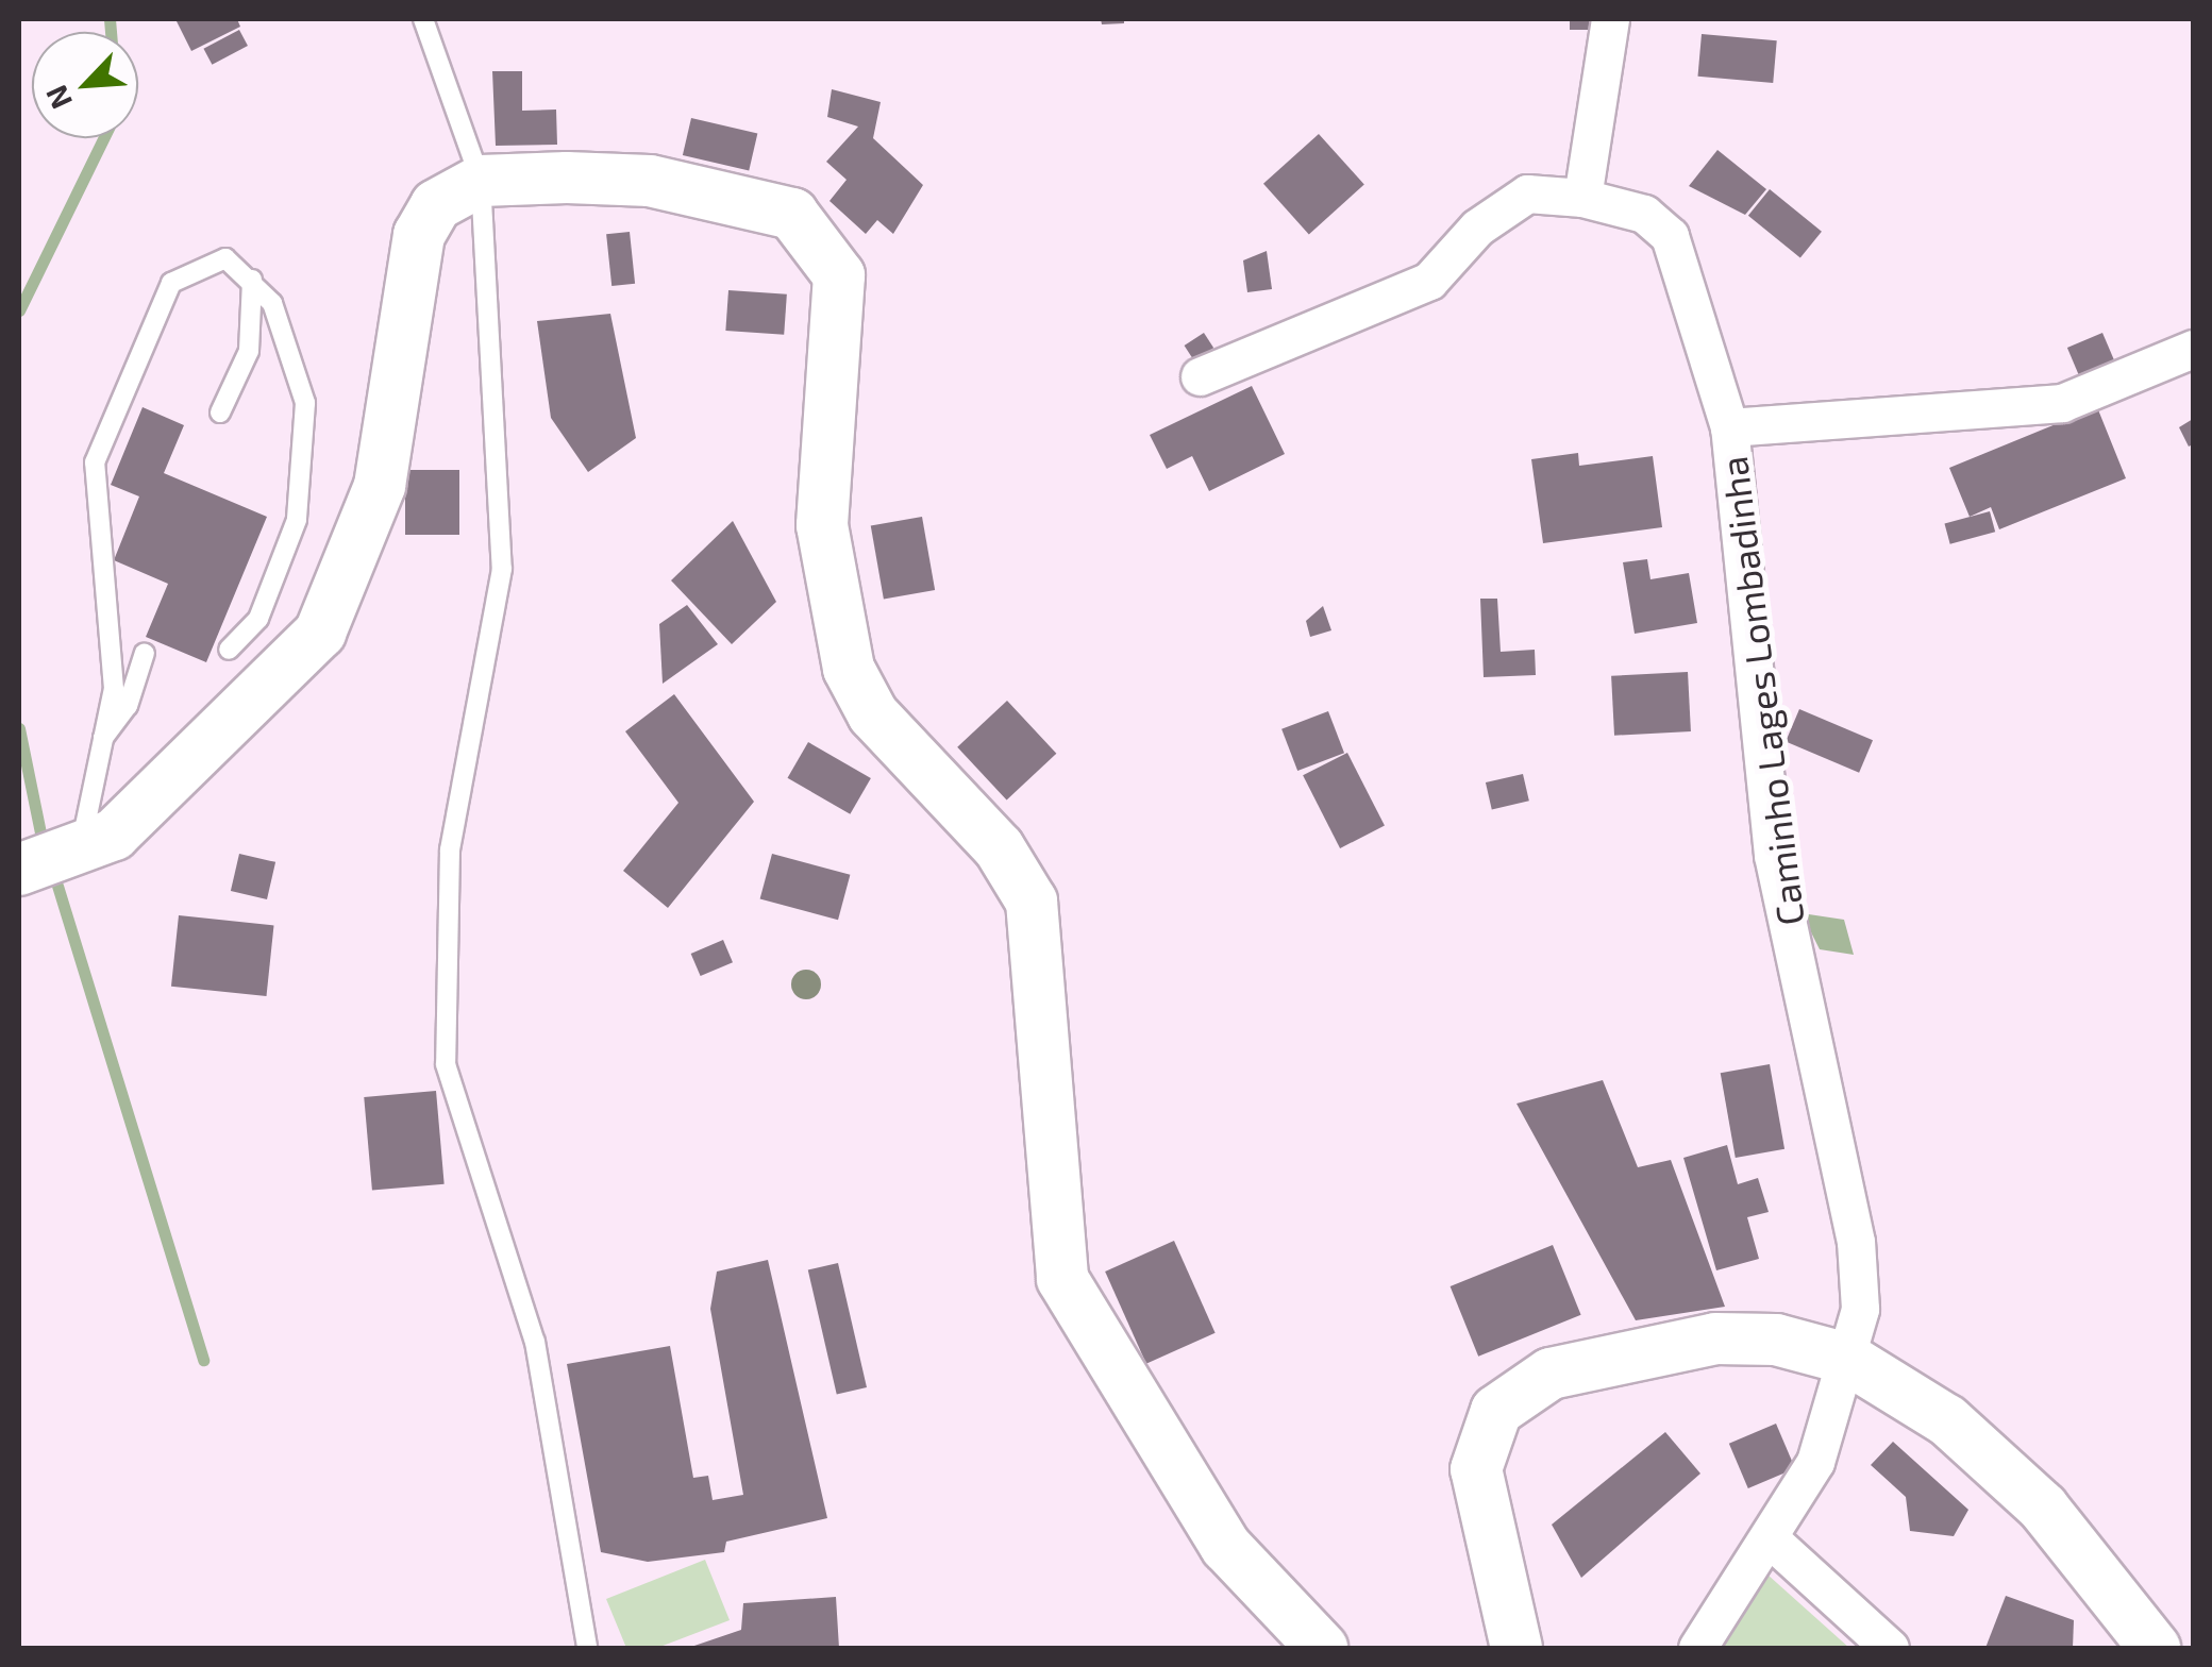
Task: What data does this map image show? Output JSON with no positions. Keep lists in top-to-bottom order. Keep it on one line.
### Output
{"streets":{"street":["Caminho Lages Lombadinha"]},"north":"bottom left"}
